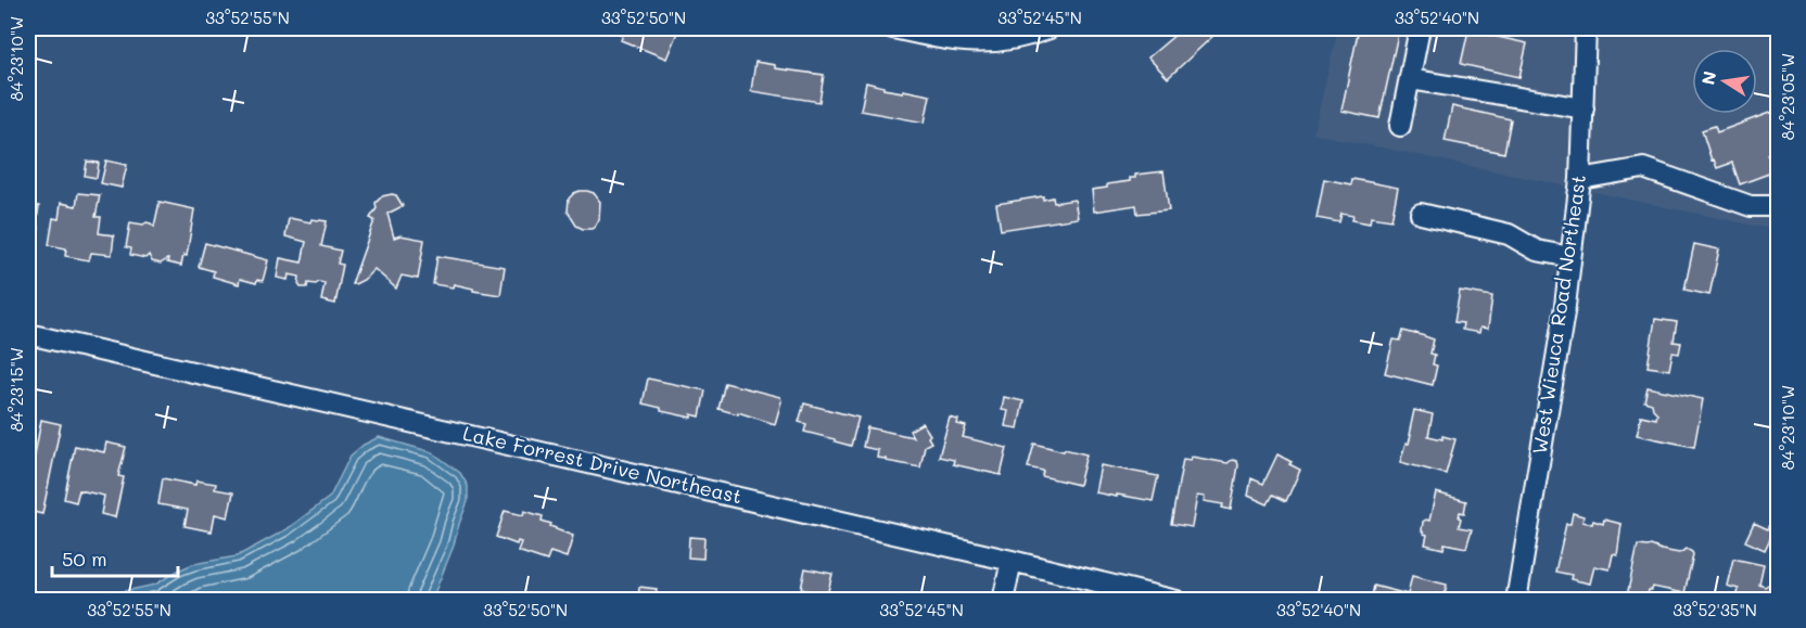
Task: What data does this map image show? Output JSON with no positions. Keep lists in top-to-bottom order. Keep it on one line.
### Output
{"streets":{"street":["West Wieuca Road Northeast","Lake Forrest Drive Northeast"]},"scale_bar":"50 m","north":"left","coordinates":["33°52'55\"N","33°52'50\"N","33°52'45\"N","33°52'40\"N","84°23'10\"W","84°23'05\"W","84°23'15\"W","33°52'35\"N"]}
